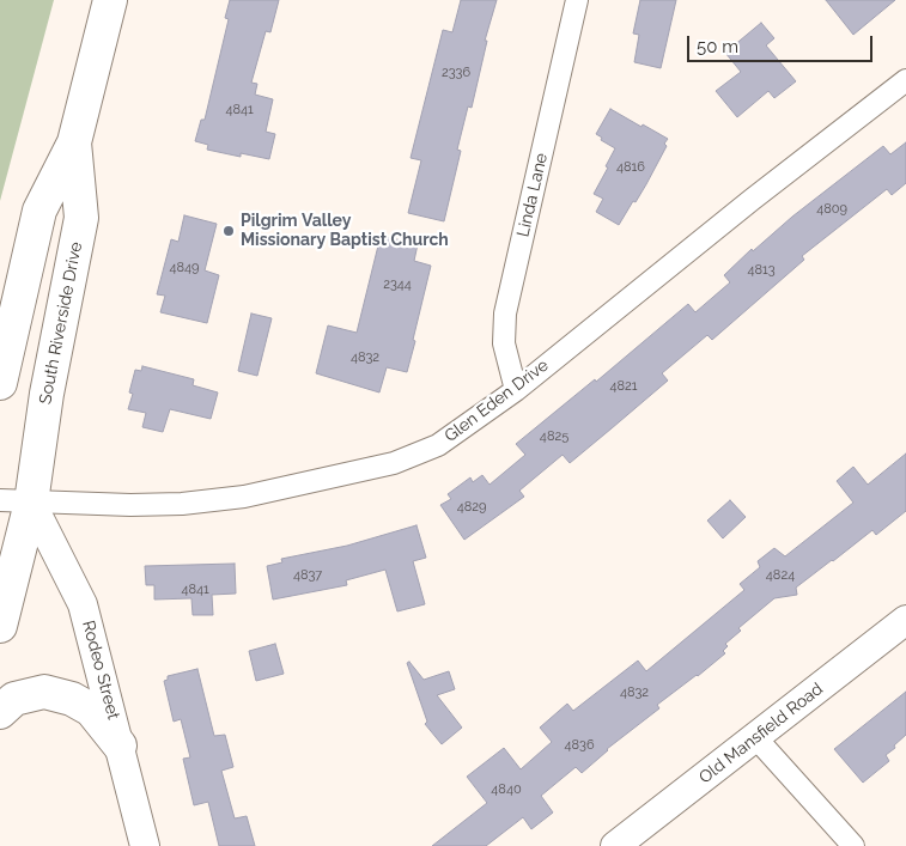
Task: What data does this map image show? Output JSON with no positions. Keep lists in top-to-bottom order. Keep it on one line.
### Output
{"streets":{"main road":["South Riverside Drive"],"street":["Linda Lane","Glen Eden Drive","Rodeo Street","Old Mansfield Road"]},"crossings":[["Linda Lane","Glen Eden Drive"],["South Riverside Drive","Glen Eden Drive"],["South Riverside Drive","Rodeo Street"],["Glen Eden Drive","Rodeo Street"]],"places":["Pilgrim Valley Missionary Baptist Church"],"house_numbers":["2336","4841","4816","4809","4849","4813","2344","4832","4821","4825","4829","4837","4824","4841","4832","4836","4840"],"scale_bar":"50 m"}
